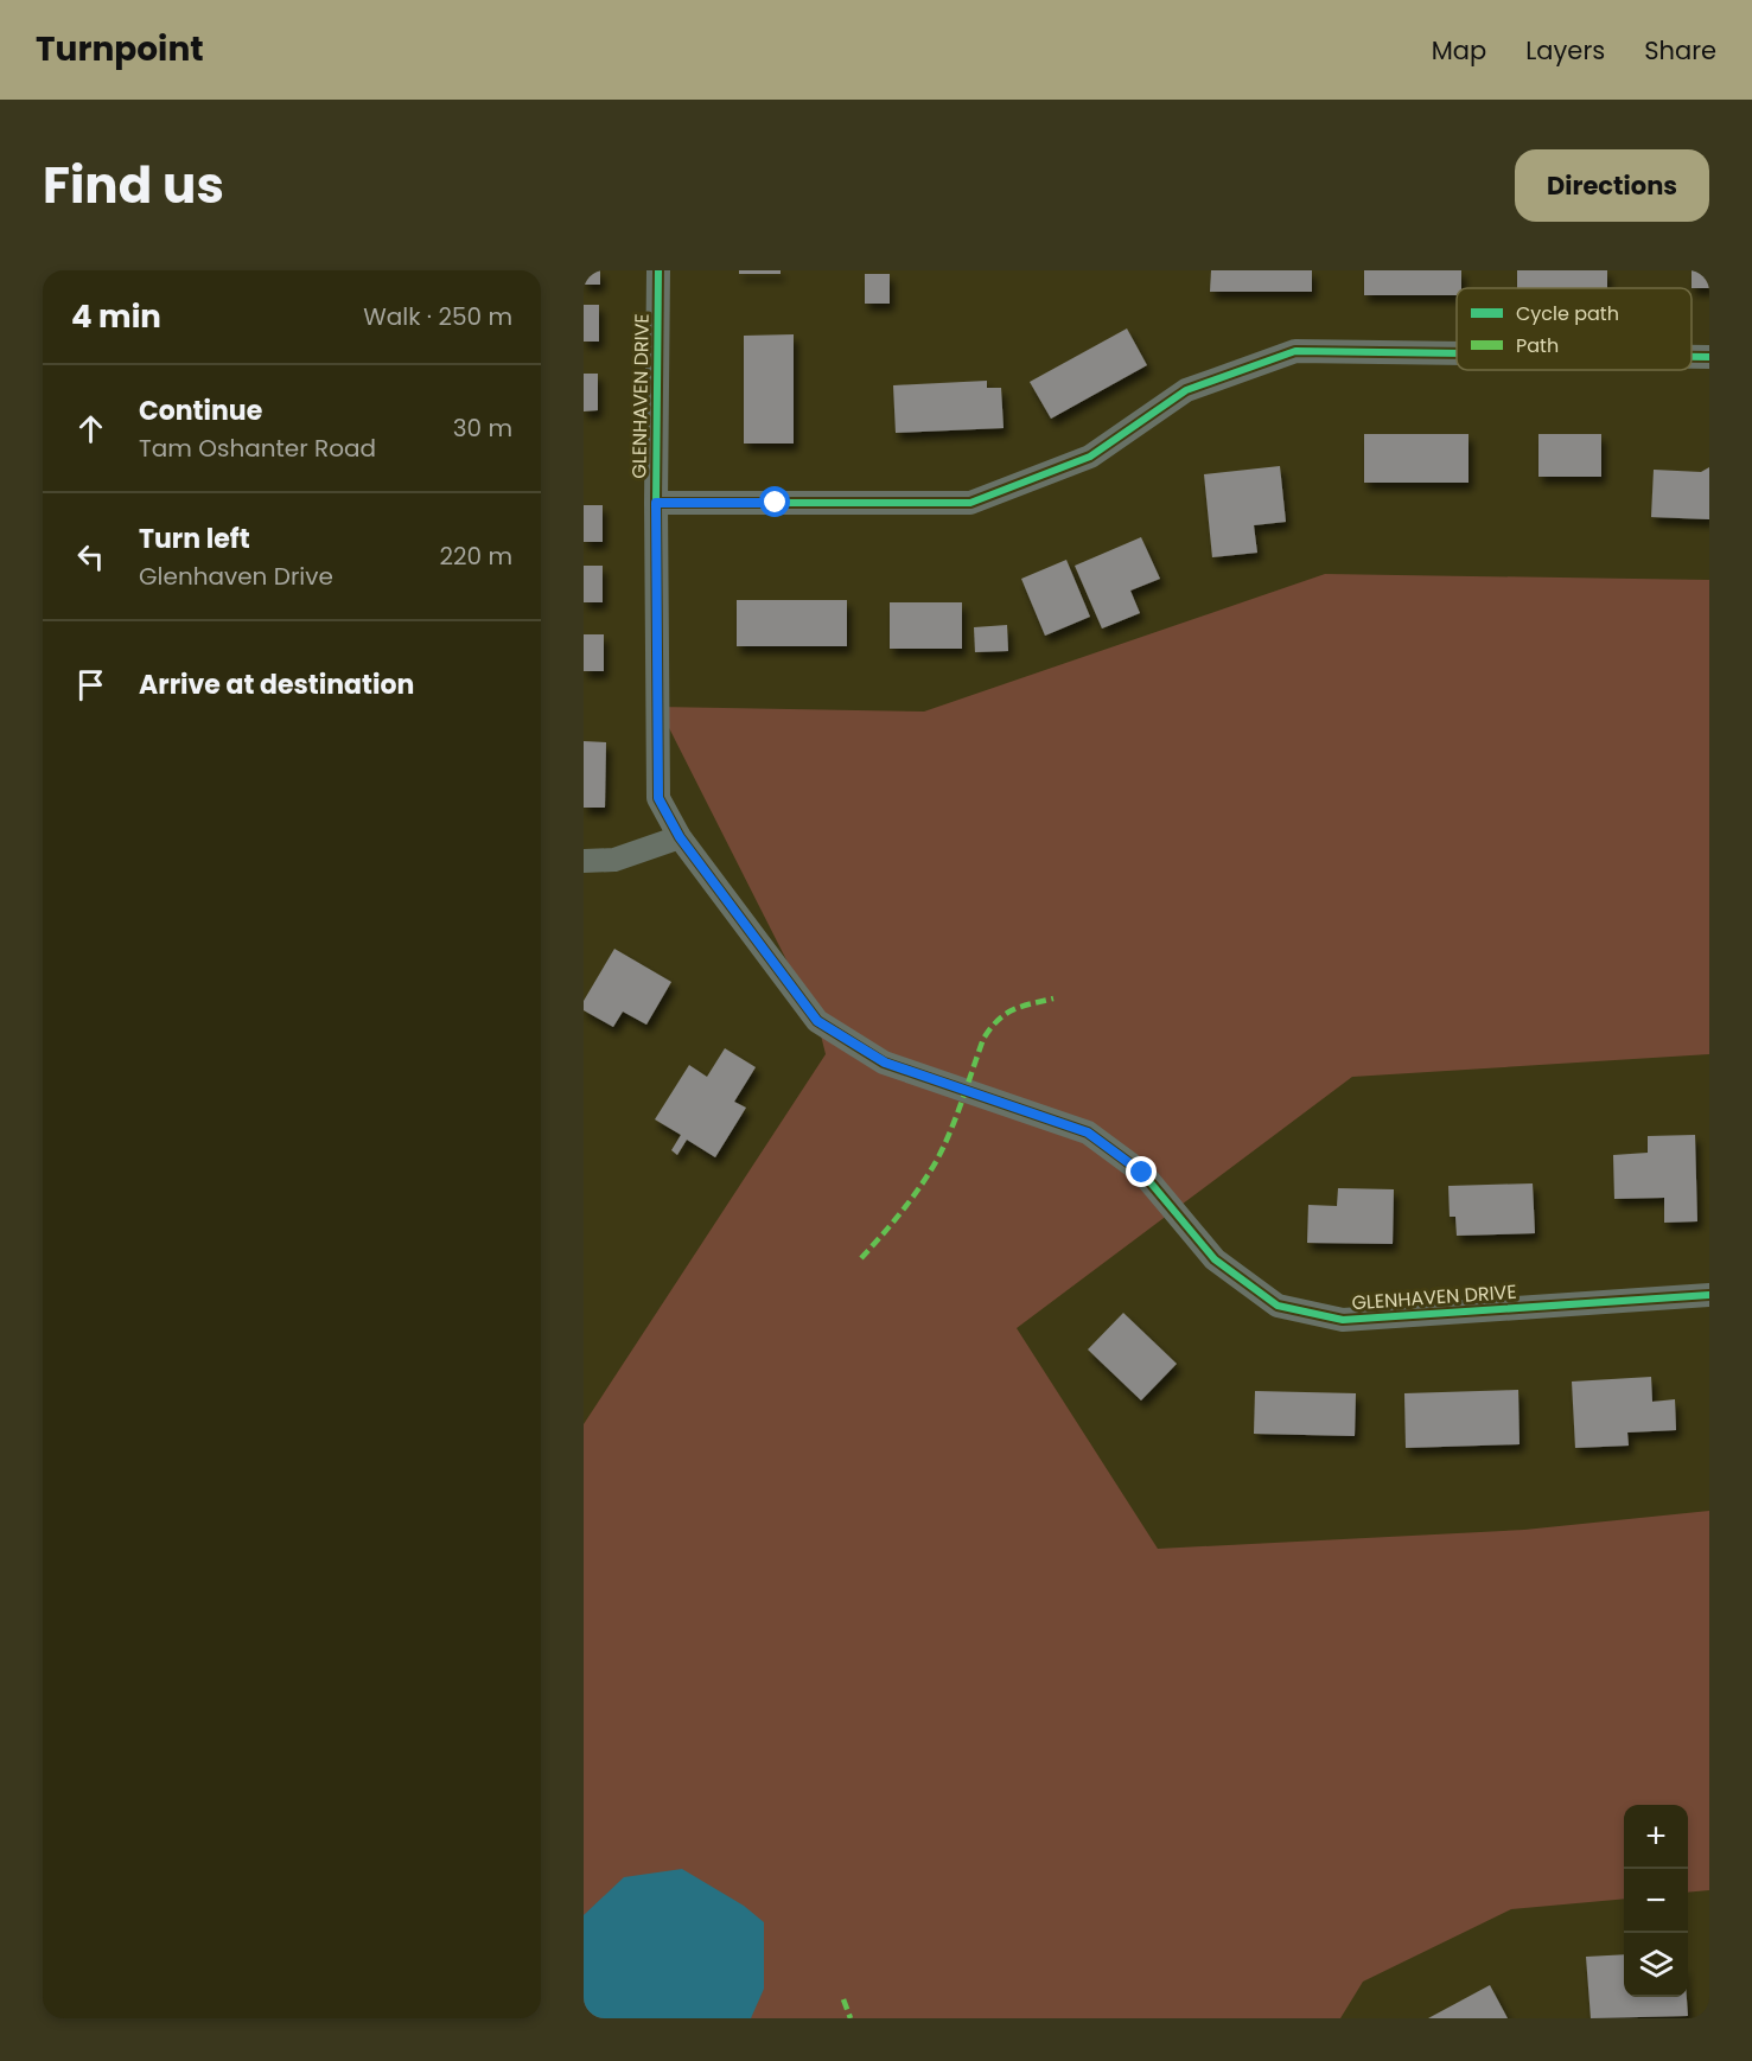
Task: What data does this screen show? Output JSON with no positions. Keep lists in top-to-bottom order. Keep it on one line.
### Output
{"streets":{"street":["GLENHAVEN DRIVE"]},"legend":["Cycle path","Path"],"page":{"header":"Turnpoint","nav":["Map","Layers","Share"],"title":"Find us","buttons":"Directions","heading":["4 min","Walk · 250 m"],"list":[["Continue","Tam Oshanter Road","30 m"],["Turn left","Glenhaven Drive","220 m"],"Arrive at destination"],"map_buttons":["+","−"]}}
